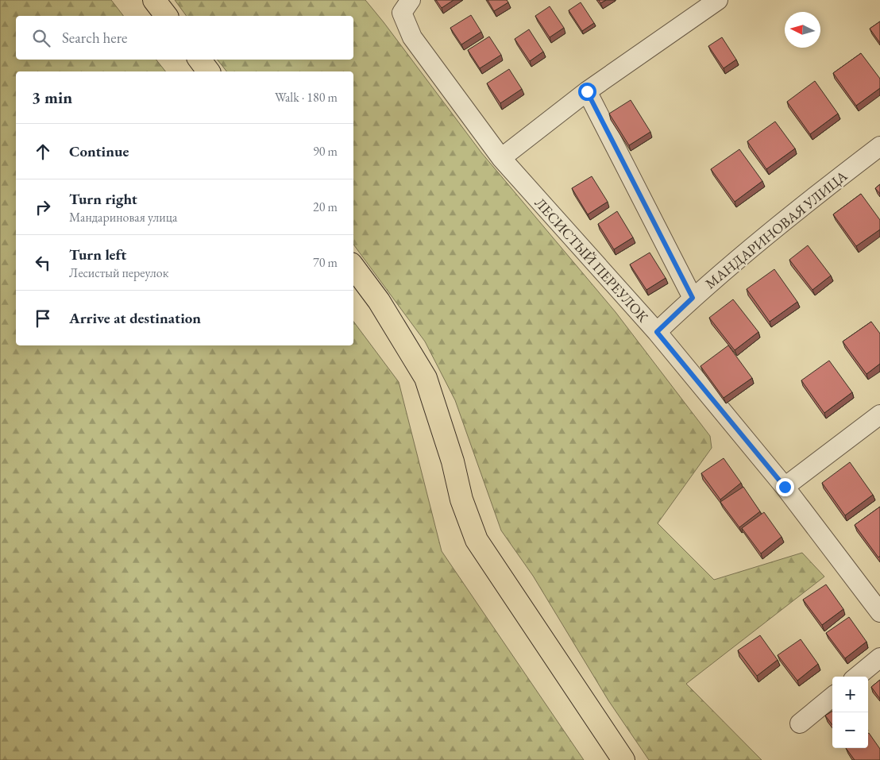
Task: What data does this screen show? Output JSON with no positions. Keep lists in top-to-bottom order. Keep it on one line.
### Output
{"streets":{"street":["МАНДАРИНОВАЯ УЛИЦА","ЛЕСИСТЫЙ ПЕРЕУЛОК"]},"crossings":[["МАНДАРИНОВАЯ УЛИЦА","ЛЕСИСТЫЙ ПЕРЕУЛОК"]],"north":"left","page":{"search":"Search here","heading":["3 min","Walk · 180 m"],"list":[["Continue","90 m"],["Turn right","Мандариновая улица","20 m"],["Turn left","Лесистый переулок","70 m"],"Arrive at destination"],"map_buttons":["+","−"]}}
